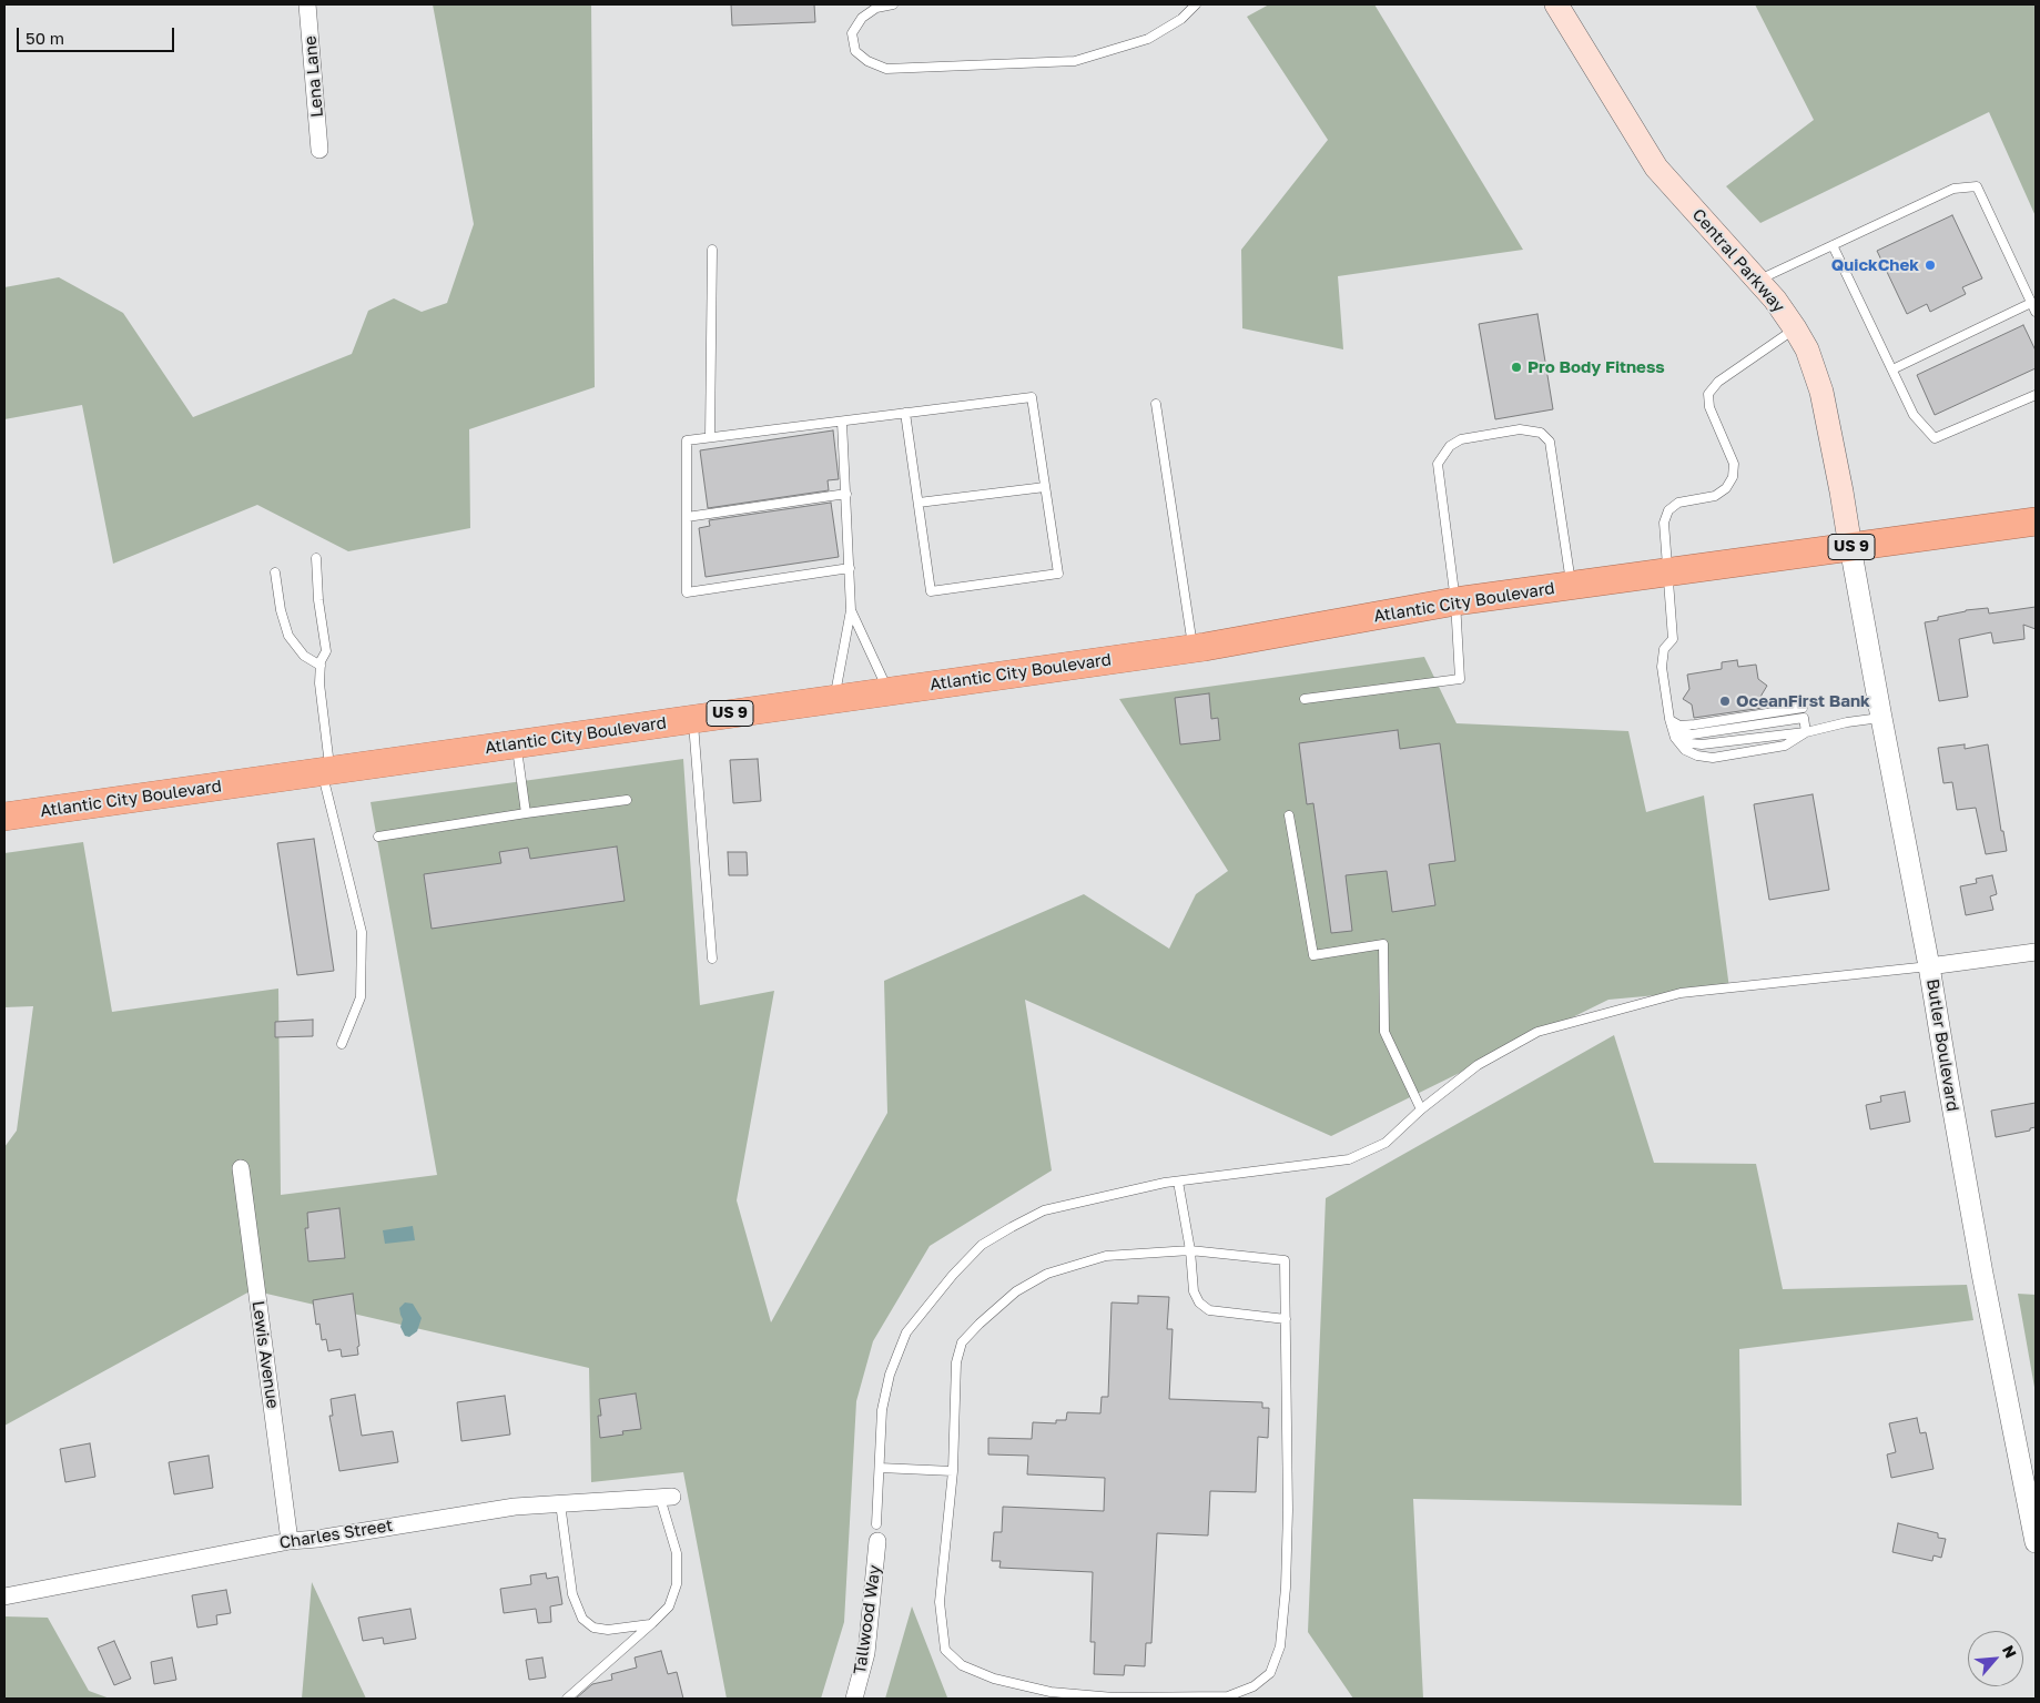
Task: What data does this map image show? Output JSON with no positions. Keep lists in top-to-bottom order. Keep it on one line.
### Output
{"streets":{"highway":["US 9","Atlantic City Boulevard"],"main road":["Central Parkway"],"street":["Lena Lane","Butler Boulevard","Lewis Avenue","Charles Street","Tallwood Way"]},"crossings":[["Central Parkway","Atlantic City Boulevard"],["Central Parkway","Butler Boulevard"],["Atlantic City Boulevard","Butler Boulevard"],["Lewis Avenue","Charles Street"]],"places":["QuickChek","Pro Body Fitness","OceanFirst Bank"],"scale_bar":"50 m","north":"top right"}
